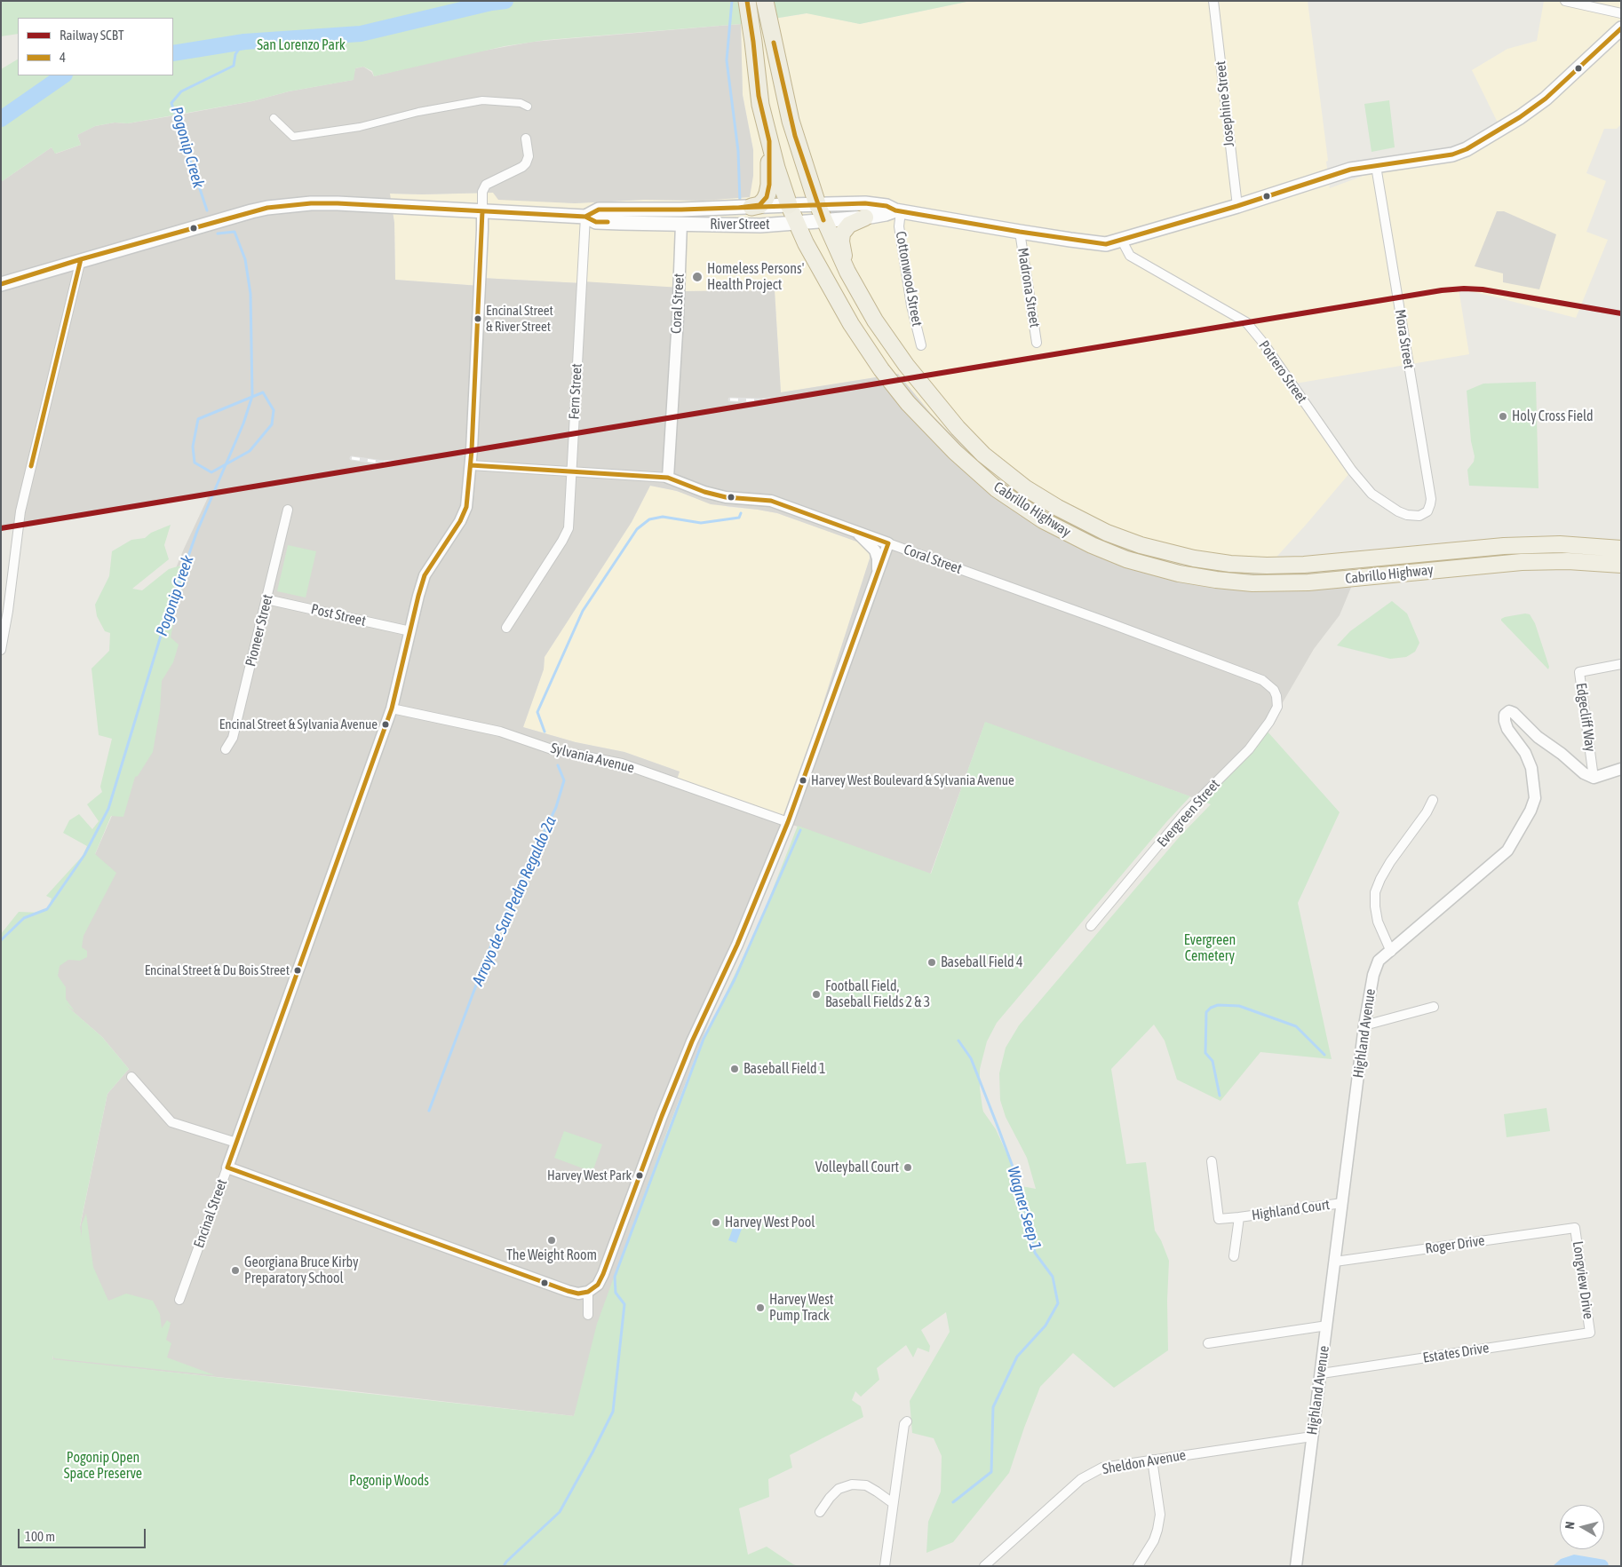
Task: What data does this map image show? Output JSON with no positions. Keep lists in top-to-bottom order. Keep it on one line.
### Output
{"streets":{"highway":["Cabrillo Highway"],"main road":["River Street"],"street":["Josephine Street","Cottonwood Street","Madrona Street","Coral Street","Mora Street","Potrero Street","Fern Street","Post Street","Pioneer Street","Edgecliff Way","Sylvania Avenue","Evergreen Street","Highland Avenue","Highland Court","Encinal Street","Roger Drive","Longview Drive","Estates Drive","Sheldon Avenue"]},"crossings":[["Josephine Street","River Street"],["River Street","Cottonwood Street"],["River Street","Madrona Street"],["River Street","Coral Street"],["River Street","Mora Street"],["River Street","Potrero Street"],["River Street","Fern Street"],["River Street","Cabrillo Highway"],["River Street","Encinal Street"],["Coral Street","Evergreen Street"],["Mora Street","Potrero Street"],["Post Street","Pioneer Street"],["Post Street","Encinal Street"],["Edgecliff Way","Highland Avenue"],["Sylvania Avenue","Encinal Street"],["Highland Avenue","Highland Court"],["Highland Avenue","Roger Drive"],["Highland Avenue","Estates Drive"],["Highland Avenue","Sheldon Avenue"],["Roger Drive","Longview Drive"],["Longview Drive","Estates Drive"]],"water":["Pogonip Creek","Arroyo de San Pedro Regaldo 2a","Wagner Seep 1"],"parks":["San Lorenzo Park","Evergreen Cemetery","Pogonip Open Space Preserve","Pogonip Woods"],"places":["Homeless Persons' Health Project","Encinal Street & River Street","Holy Cross Field","Encinal Street & Sylvania Avenue","Harvey West Boulevard & Sylvania Avenue","Baseball Field 4","Encinal Street & Du Bois Street","Football Field, Baseball Fields 2 & 3","Baseball Field 1","Volleyball Court","Harvey West Park","Harvey West Pool","The Weight Room","Georgiana Bruce Kirby Preparatory School","Harvey West Pump Track"],"lines":["transit line 4","rail line SCBT"],"legend":["Railway SCBT","4"],"scale_bar":"100 m","north":"left"}
